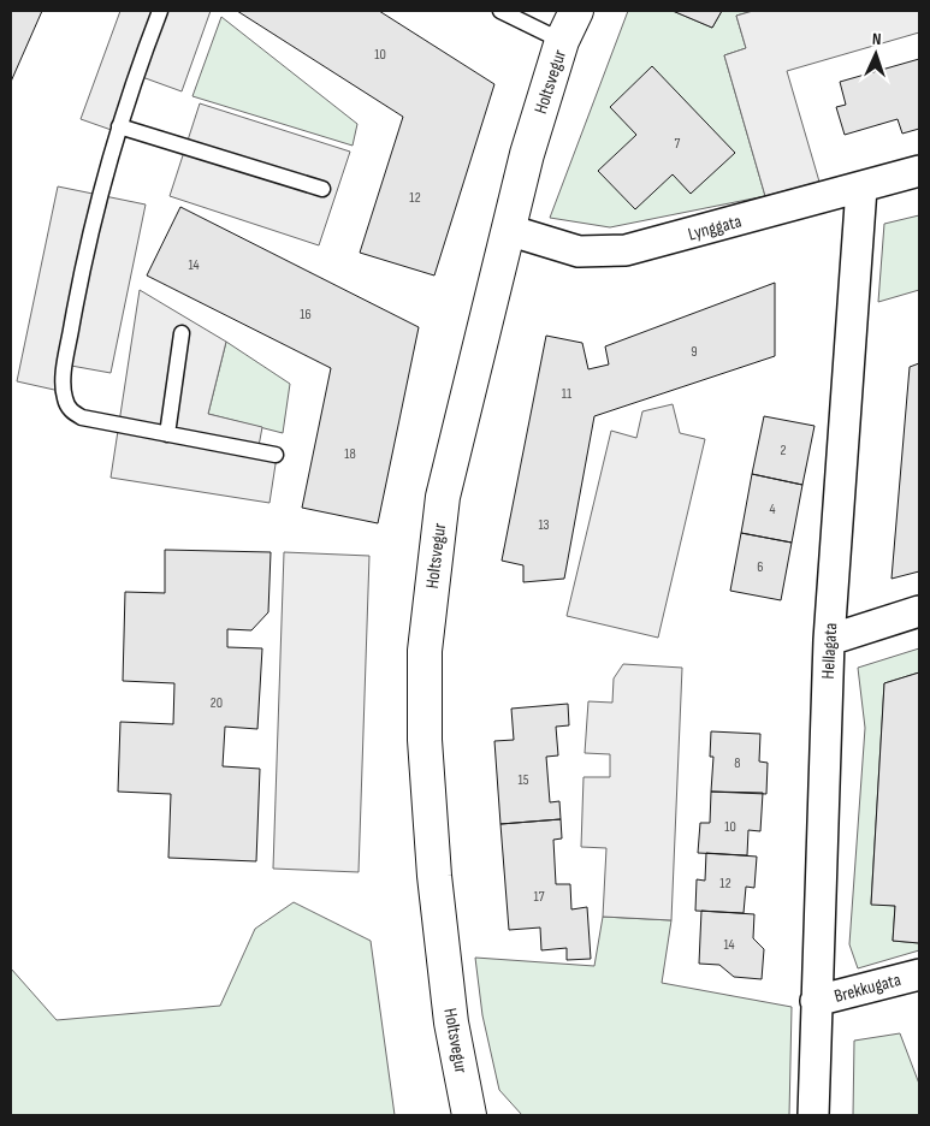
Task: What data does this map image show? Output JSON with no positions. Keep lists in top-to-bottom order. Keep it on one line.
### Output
{"streets":{"street":["Holtsvegur","Lynggata","Hellagata","Brekkugata"]},"crossings":[["Holtsvegur","Lynggata"],["Lynggata","Hellagata"],["Hellagata","Brekkugata"]],"house_numbers":["10","7","12","14","16","9","11","2","18","4","13","6","20","8","15","10","12","17","14"],"north":"top"}
